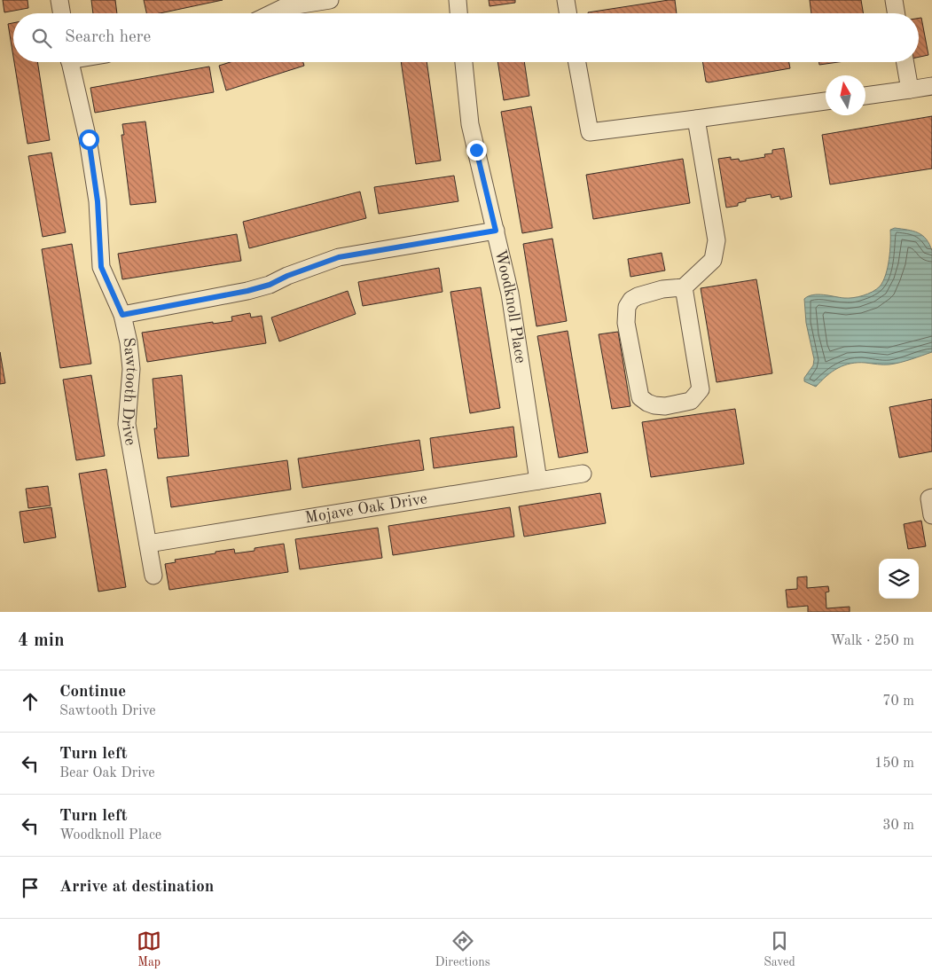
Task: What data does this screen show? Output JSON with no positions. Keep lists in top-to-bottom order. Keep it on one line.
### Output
{"streets":{"street":["Woodknoll Place","Sawtooth Drive","Mojave Oak Drive"]},"crossings":[["Woodknoll Place","Mojave Oak Drive"],["Sawtooth Drive","Mojave Oak Drive"]],"north":"top","page":{"search":"Search here","heading":["4 min","Walk · 250 m"],"list":[["Continue","Sawtooth Drive","70 m"],["Turn left","Bear Oak Drive","150 m"],["Turn left","Woodknoll Place","30 m"],"Arrive at destination"],"nav":["Map","Directions","Saved"]}}
